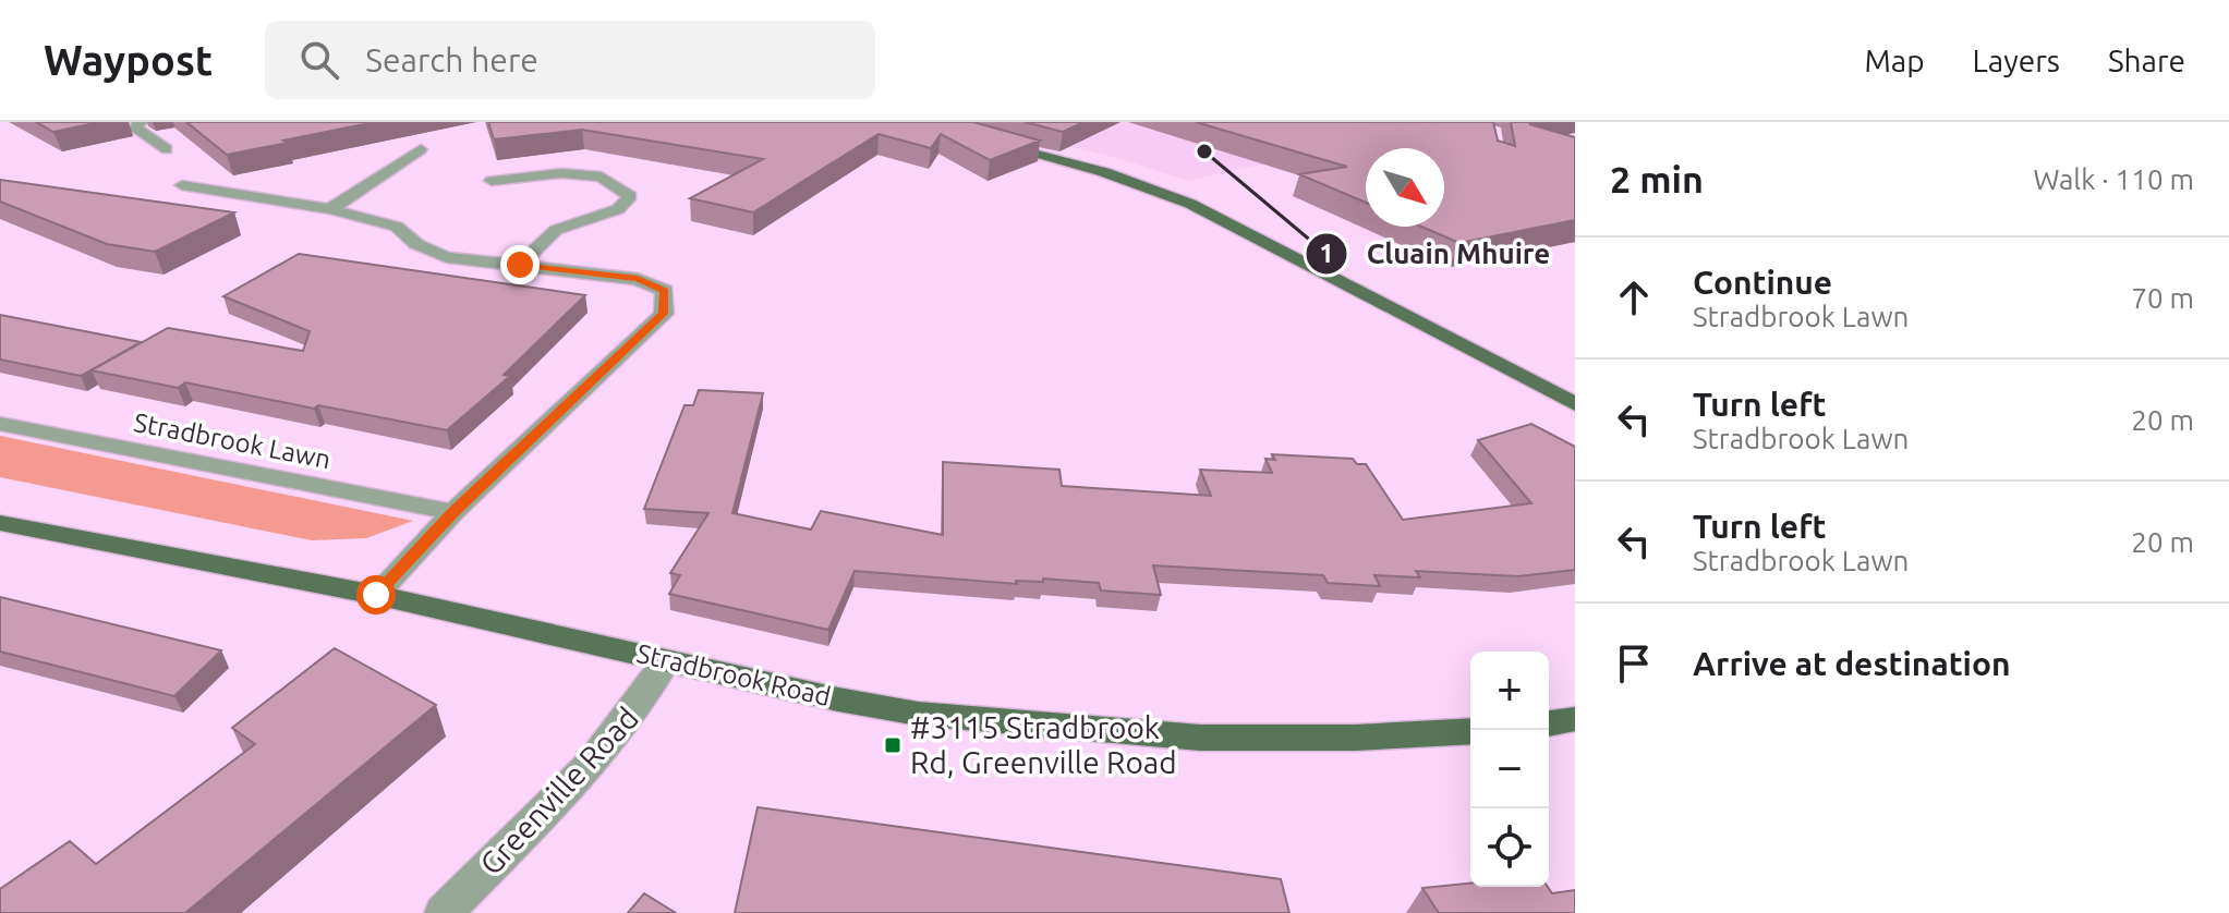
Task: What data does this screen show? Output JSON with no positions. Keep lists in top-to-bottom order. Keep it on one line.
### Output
{"streets":{"main road":["Stradbrook Road"],"street":["Stradbrook Lawn","Greenville Road"]},"crossings":[["Stradbrook Road","Greenville Road"]],"places":{"other":["Cluain Mhuire"],"transit":["#3115 Stradbrook Rd, Greenville Road"]},"north":"bottom right","page":{"header":"Waypost","search":"Search here","nav":["Map","Layers","Share"],"heading":["2 min","Walk · 110 m"],"list":[["Continue","Stradbrook Lawn","70 m"],["Turn left","Stradbrook Lawn","20 m"],["Turn left","Stradbrook Lawn","20 m"],"Arrive at destination"],"map_buttons":["+","−"]}}
